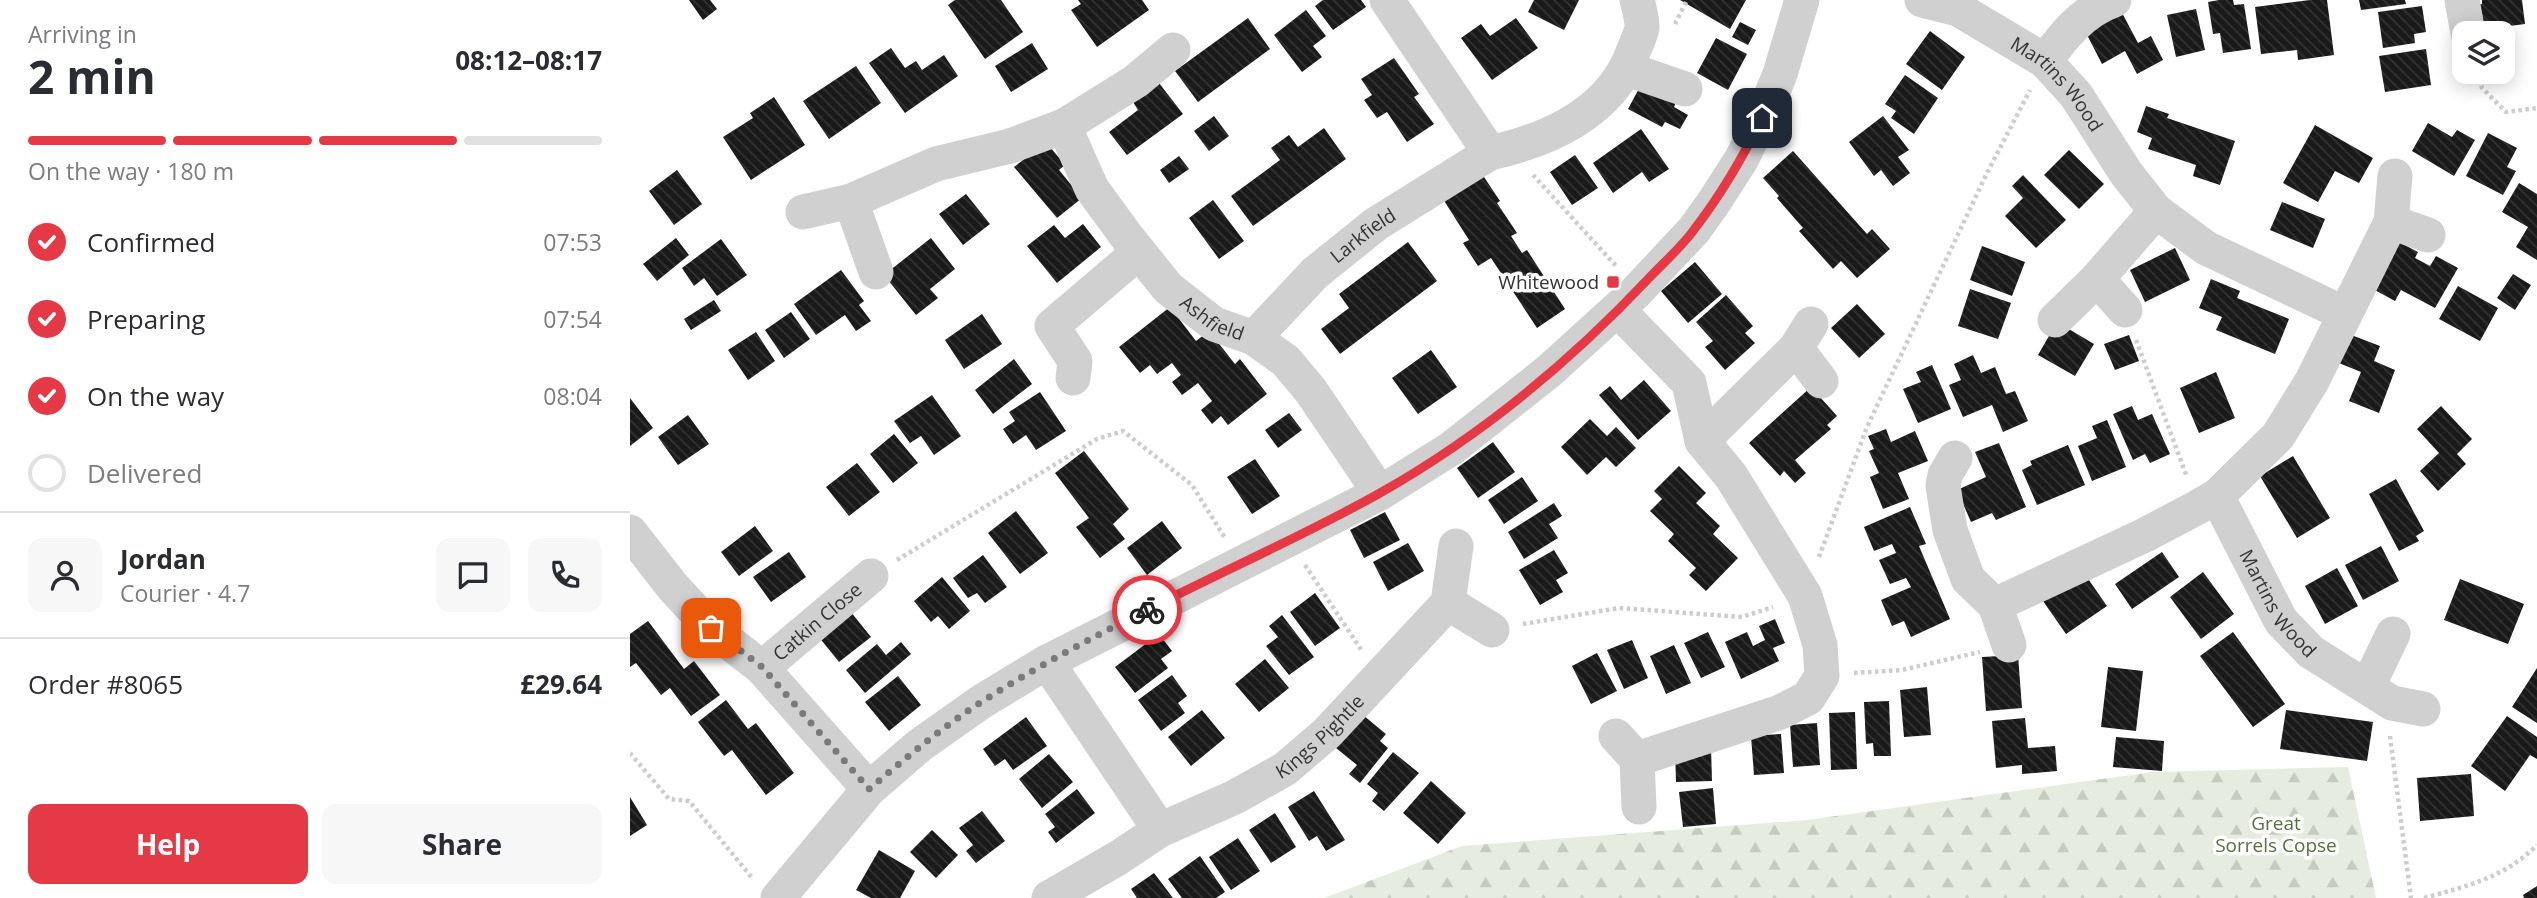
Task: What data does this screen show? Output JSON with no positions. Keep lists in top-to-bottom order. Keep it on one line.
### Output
{"streets":{"street":["Martins Wood","Larkfield","Ashfield","Catkin Close","Kings Pightle"]},"crossings":[["Larkfield","Ashfield"]],"parks":["Great Sorrels Copse"],"places":{"transit":["Whitewood"]},"page":{"heading":["2 min","Arriving in","08:12–08:17"],"panel":["Jordan","Courier · 4.7","Order #8065","£29.64"],"bar":"On the way · 180 m","list":[["Confirmed","07:53"],["Preparing","07:54"],["On the way","08:04"],"Delivered"],"buttons":["Help","Share"]}}
